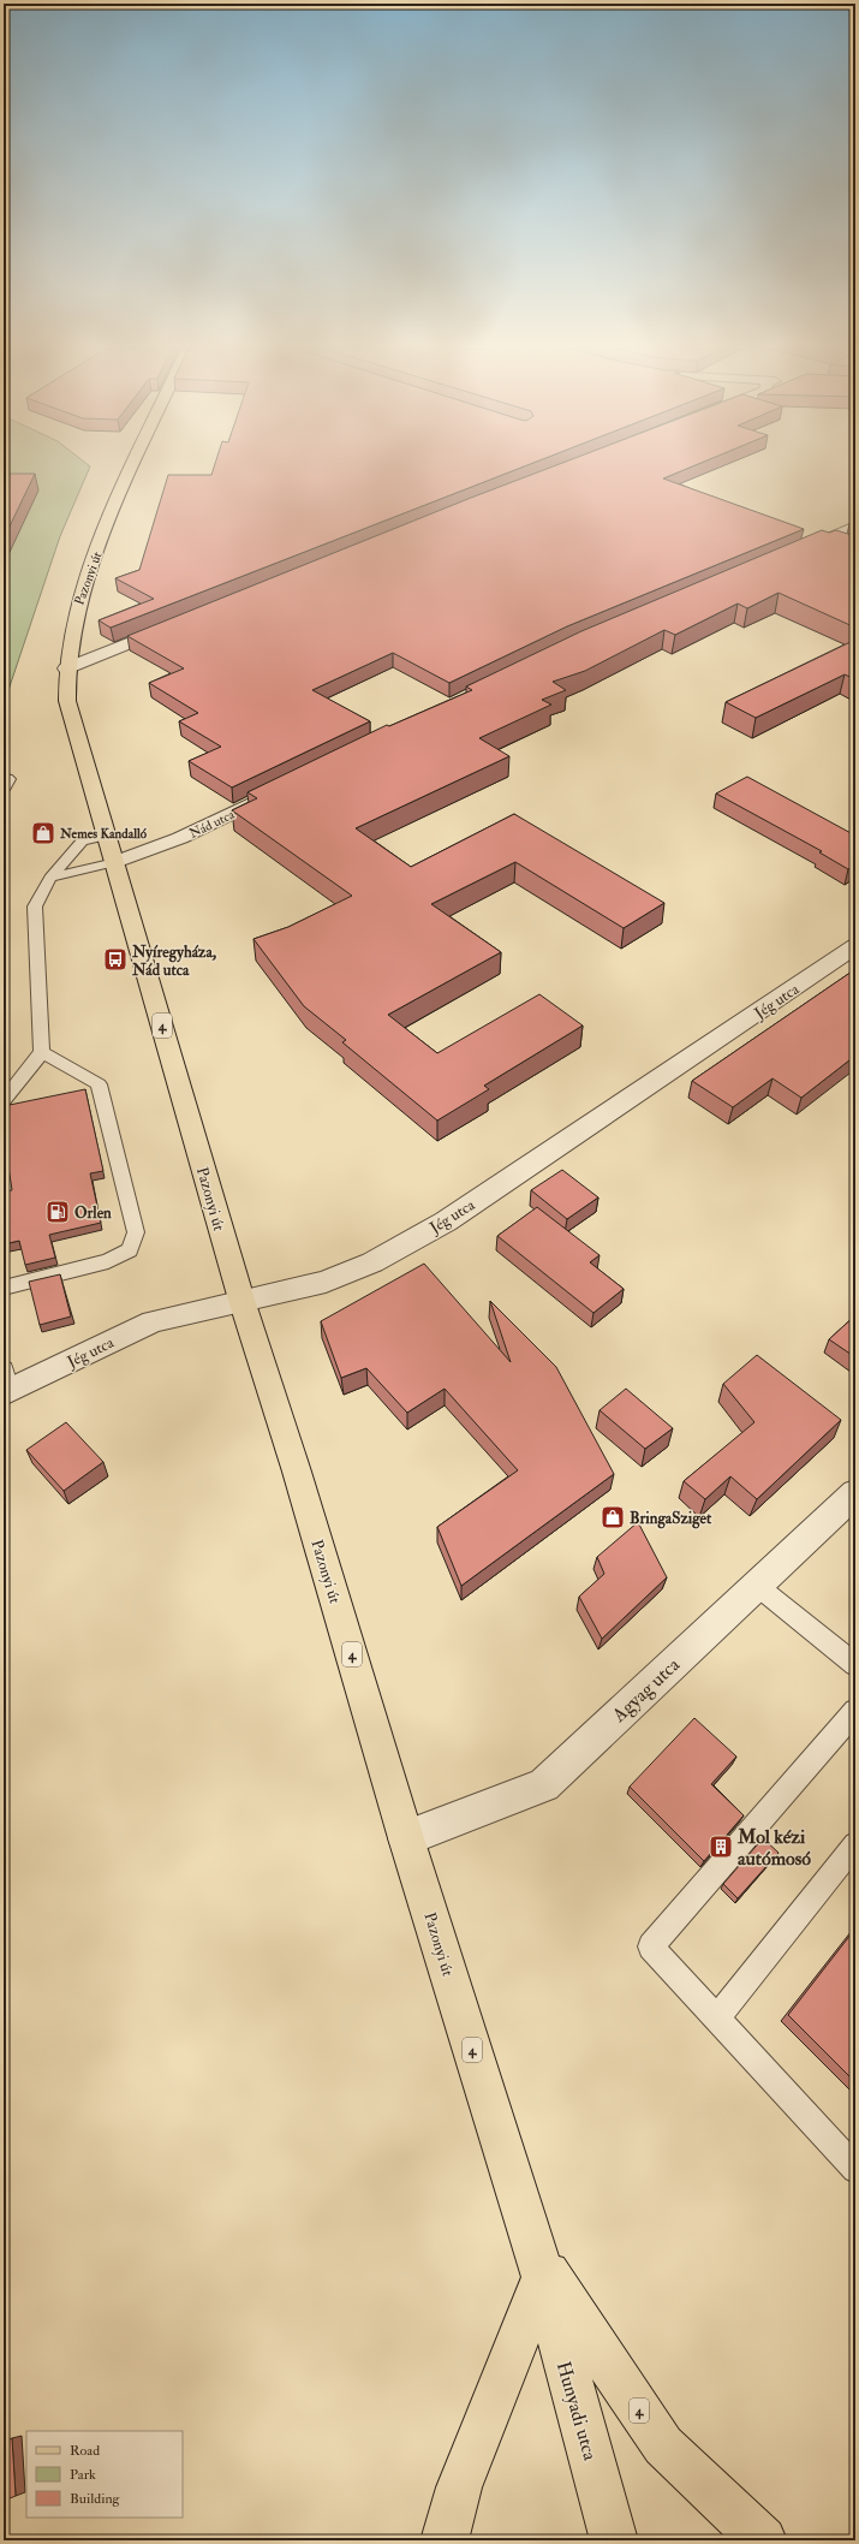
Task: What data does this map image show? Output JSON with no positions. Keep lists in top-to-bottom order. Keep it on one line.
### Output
{"streets":{"main road":["Pazonyi út","4","Hunyadi utca"],"street":["Nád utca","Jég utca","Agyag utca"]},"crossings":[["Pazonyi út","Nád utca"],["Pazonyi út","Jég utca"],["Pazonyi út","4"],["Pazonyi út","Agyag utca"],["Pazonyi út","Hunyadi utca"],["Nád utca","4"],["4","Hunyadi utca"]],"places":{"shop":["Nemes Kandalló","BringaSziget"],"bus stop":["Nyíregyháza, Nád utca"],"fuel station":["Orlen"],"building":["Mol kézi autómosó"]},"legend":["Road","Park","Building"]}
